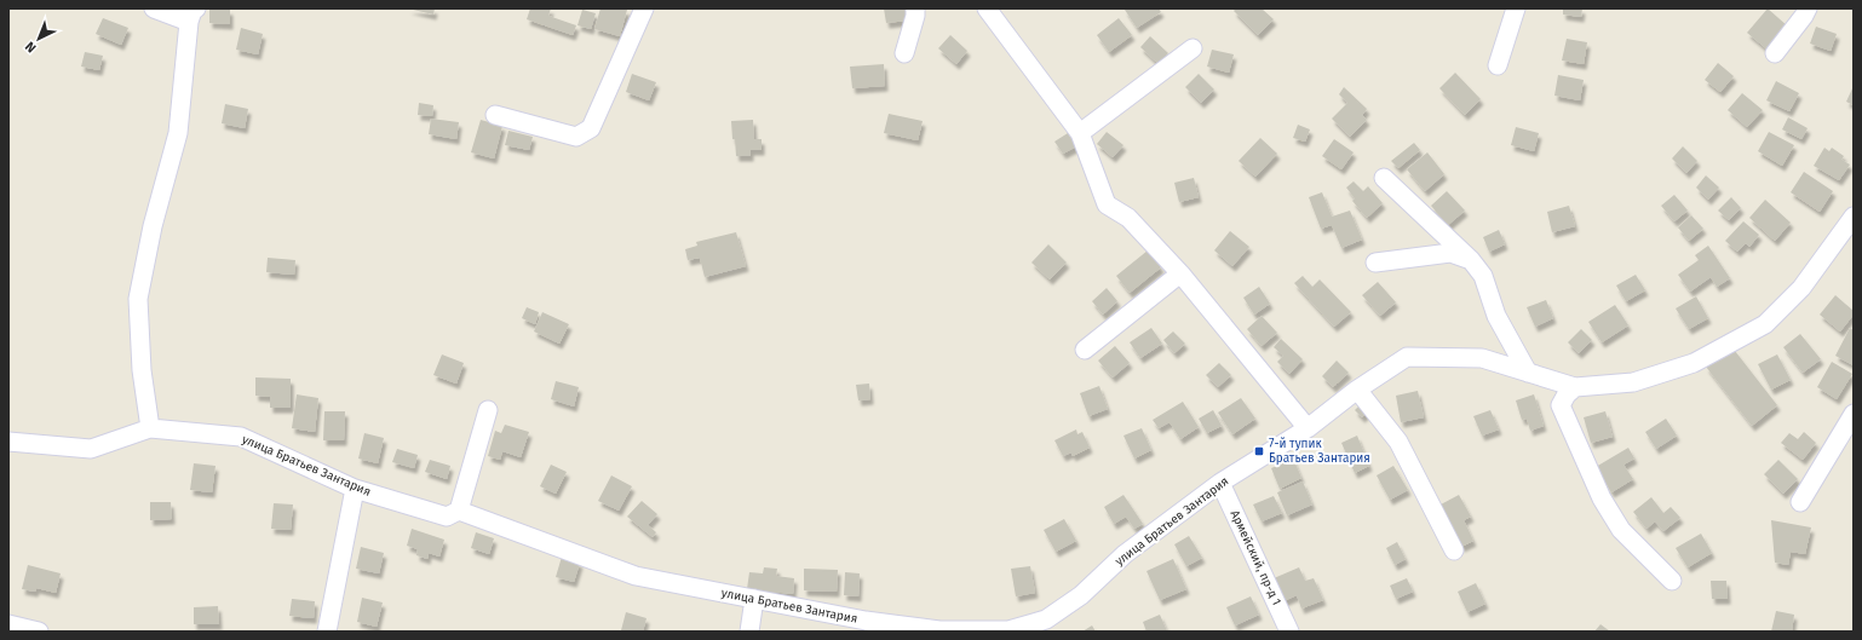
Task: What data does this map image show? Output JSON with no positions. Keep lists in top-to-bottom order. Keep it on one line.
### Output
{"streets":{"street":["улица Братьев Зантария","Армейский, пр-д 1"]},"crossings":[["улица Братьев Зантария","Армейский, пр-д 1"]],"places":{"transit":["7-й тупик Братьев Зантария"]},"north":"bottom left"}
